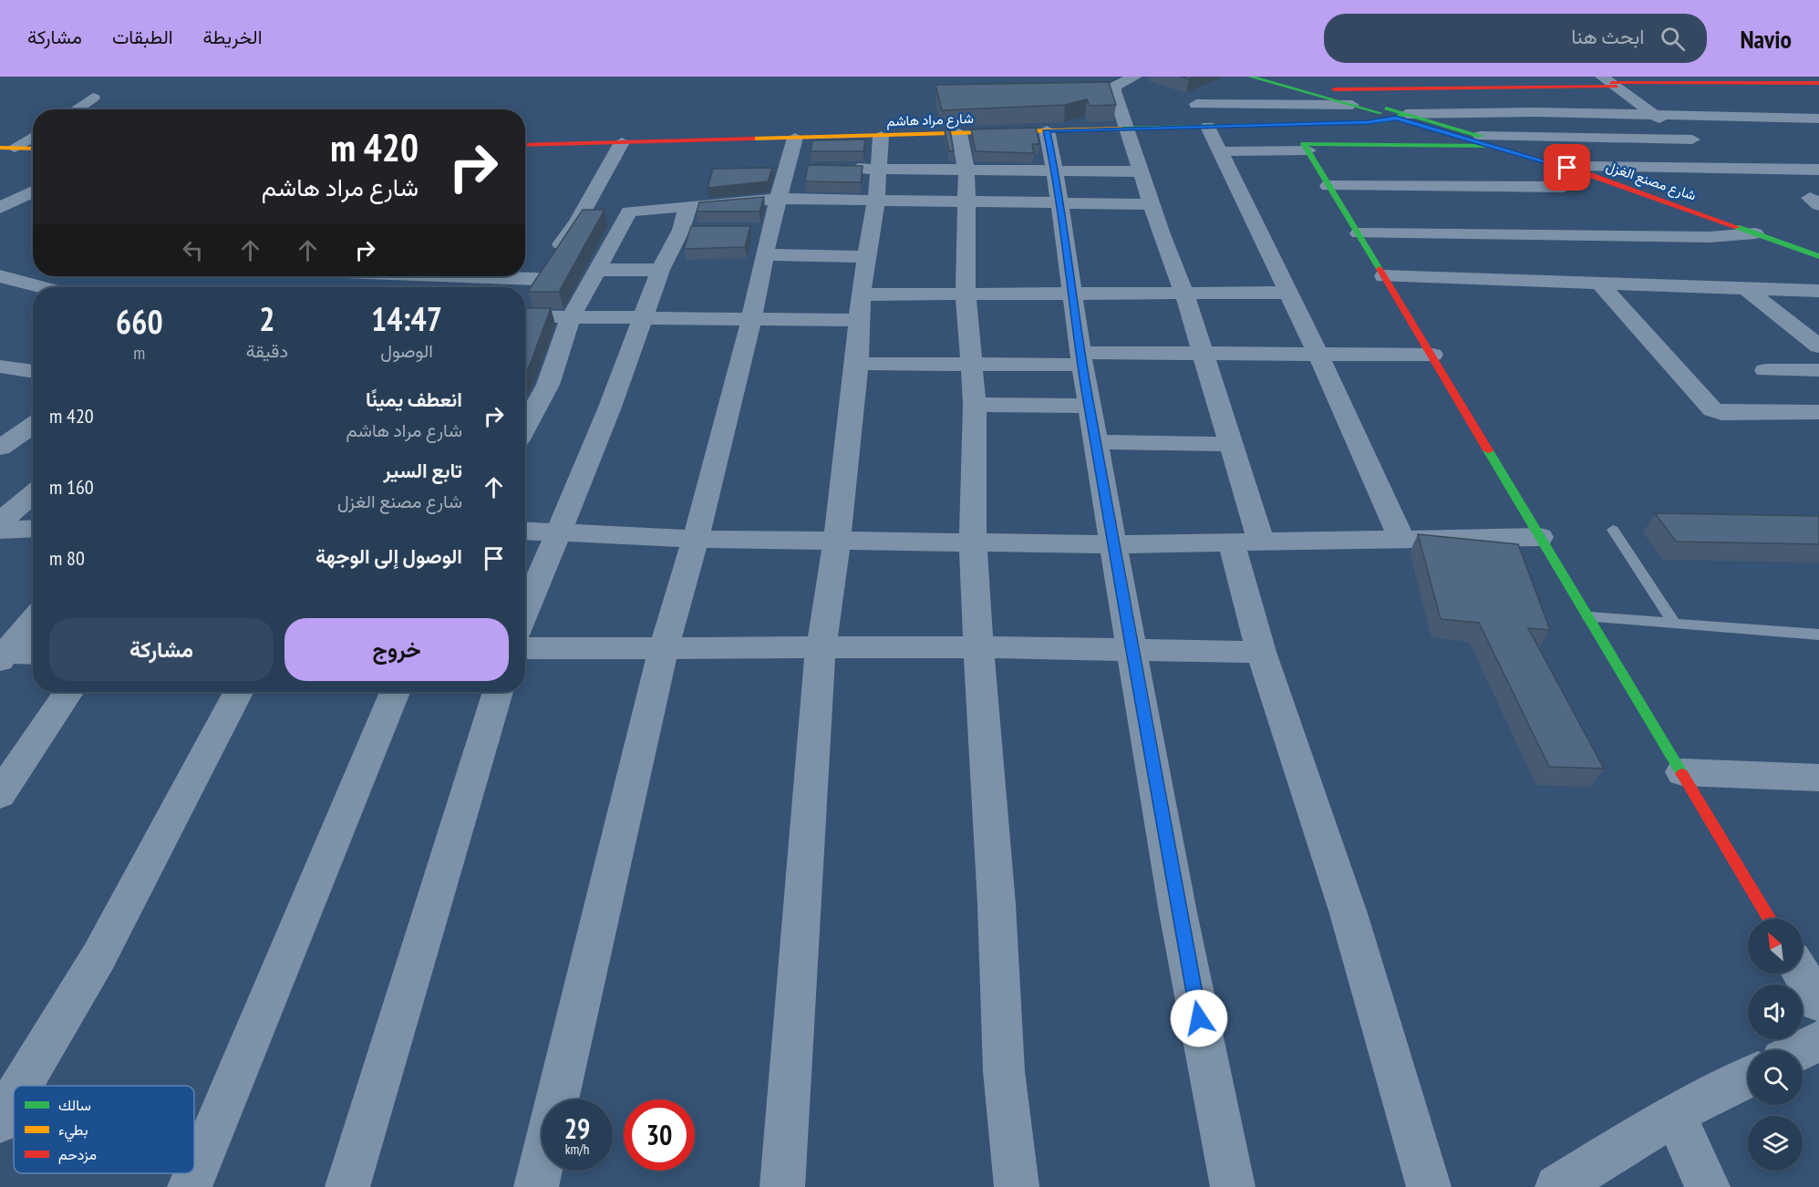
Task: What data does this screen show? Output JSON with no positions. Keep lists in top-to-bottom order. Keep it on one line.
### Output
{"streets":{"street":["شارع مراد هاشم","شارع مصنع الغزل"]},"crossings":[["شارع مراد هاشم","شارع مصنع الغزل"]],"legend":["سالك","بطيء","مزدحم"],"north":"top left","page":{"header":"Navio","search":"ابحث هنا","nav":["الخريطة","الطبقات","مشاركة"],"turn":["420 m","شارع مراد هاشم"],"eta":["14:47","الوصول","2","دقيقة","660","m"],"list":[{"name":"انعطف يمينًا","note":"شارع مراد هاشم","value":"420 m"},{"name":"تابع السير","note":"شارع مصنع الغزل","value":"160 m"},{"name":"الوصول إلى الوجهة","value":"80 m"}],"buttons":["خروج","مشاركة"],"speed":"29 km/h","limit":"30"}}
